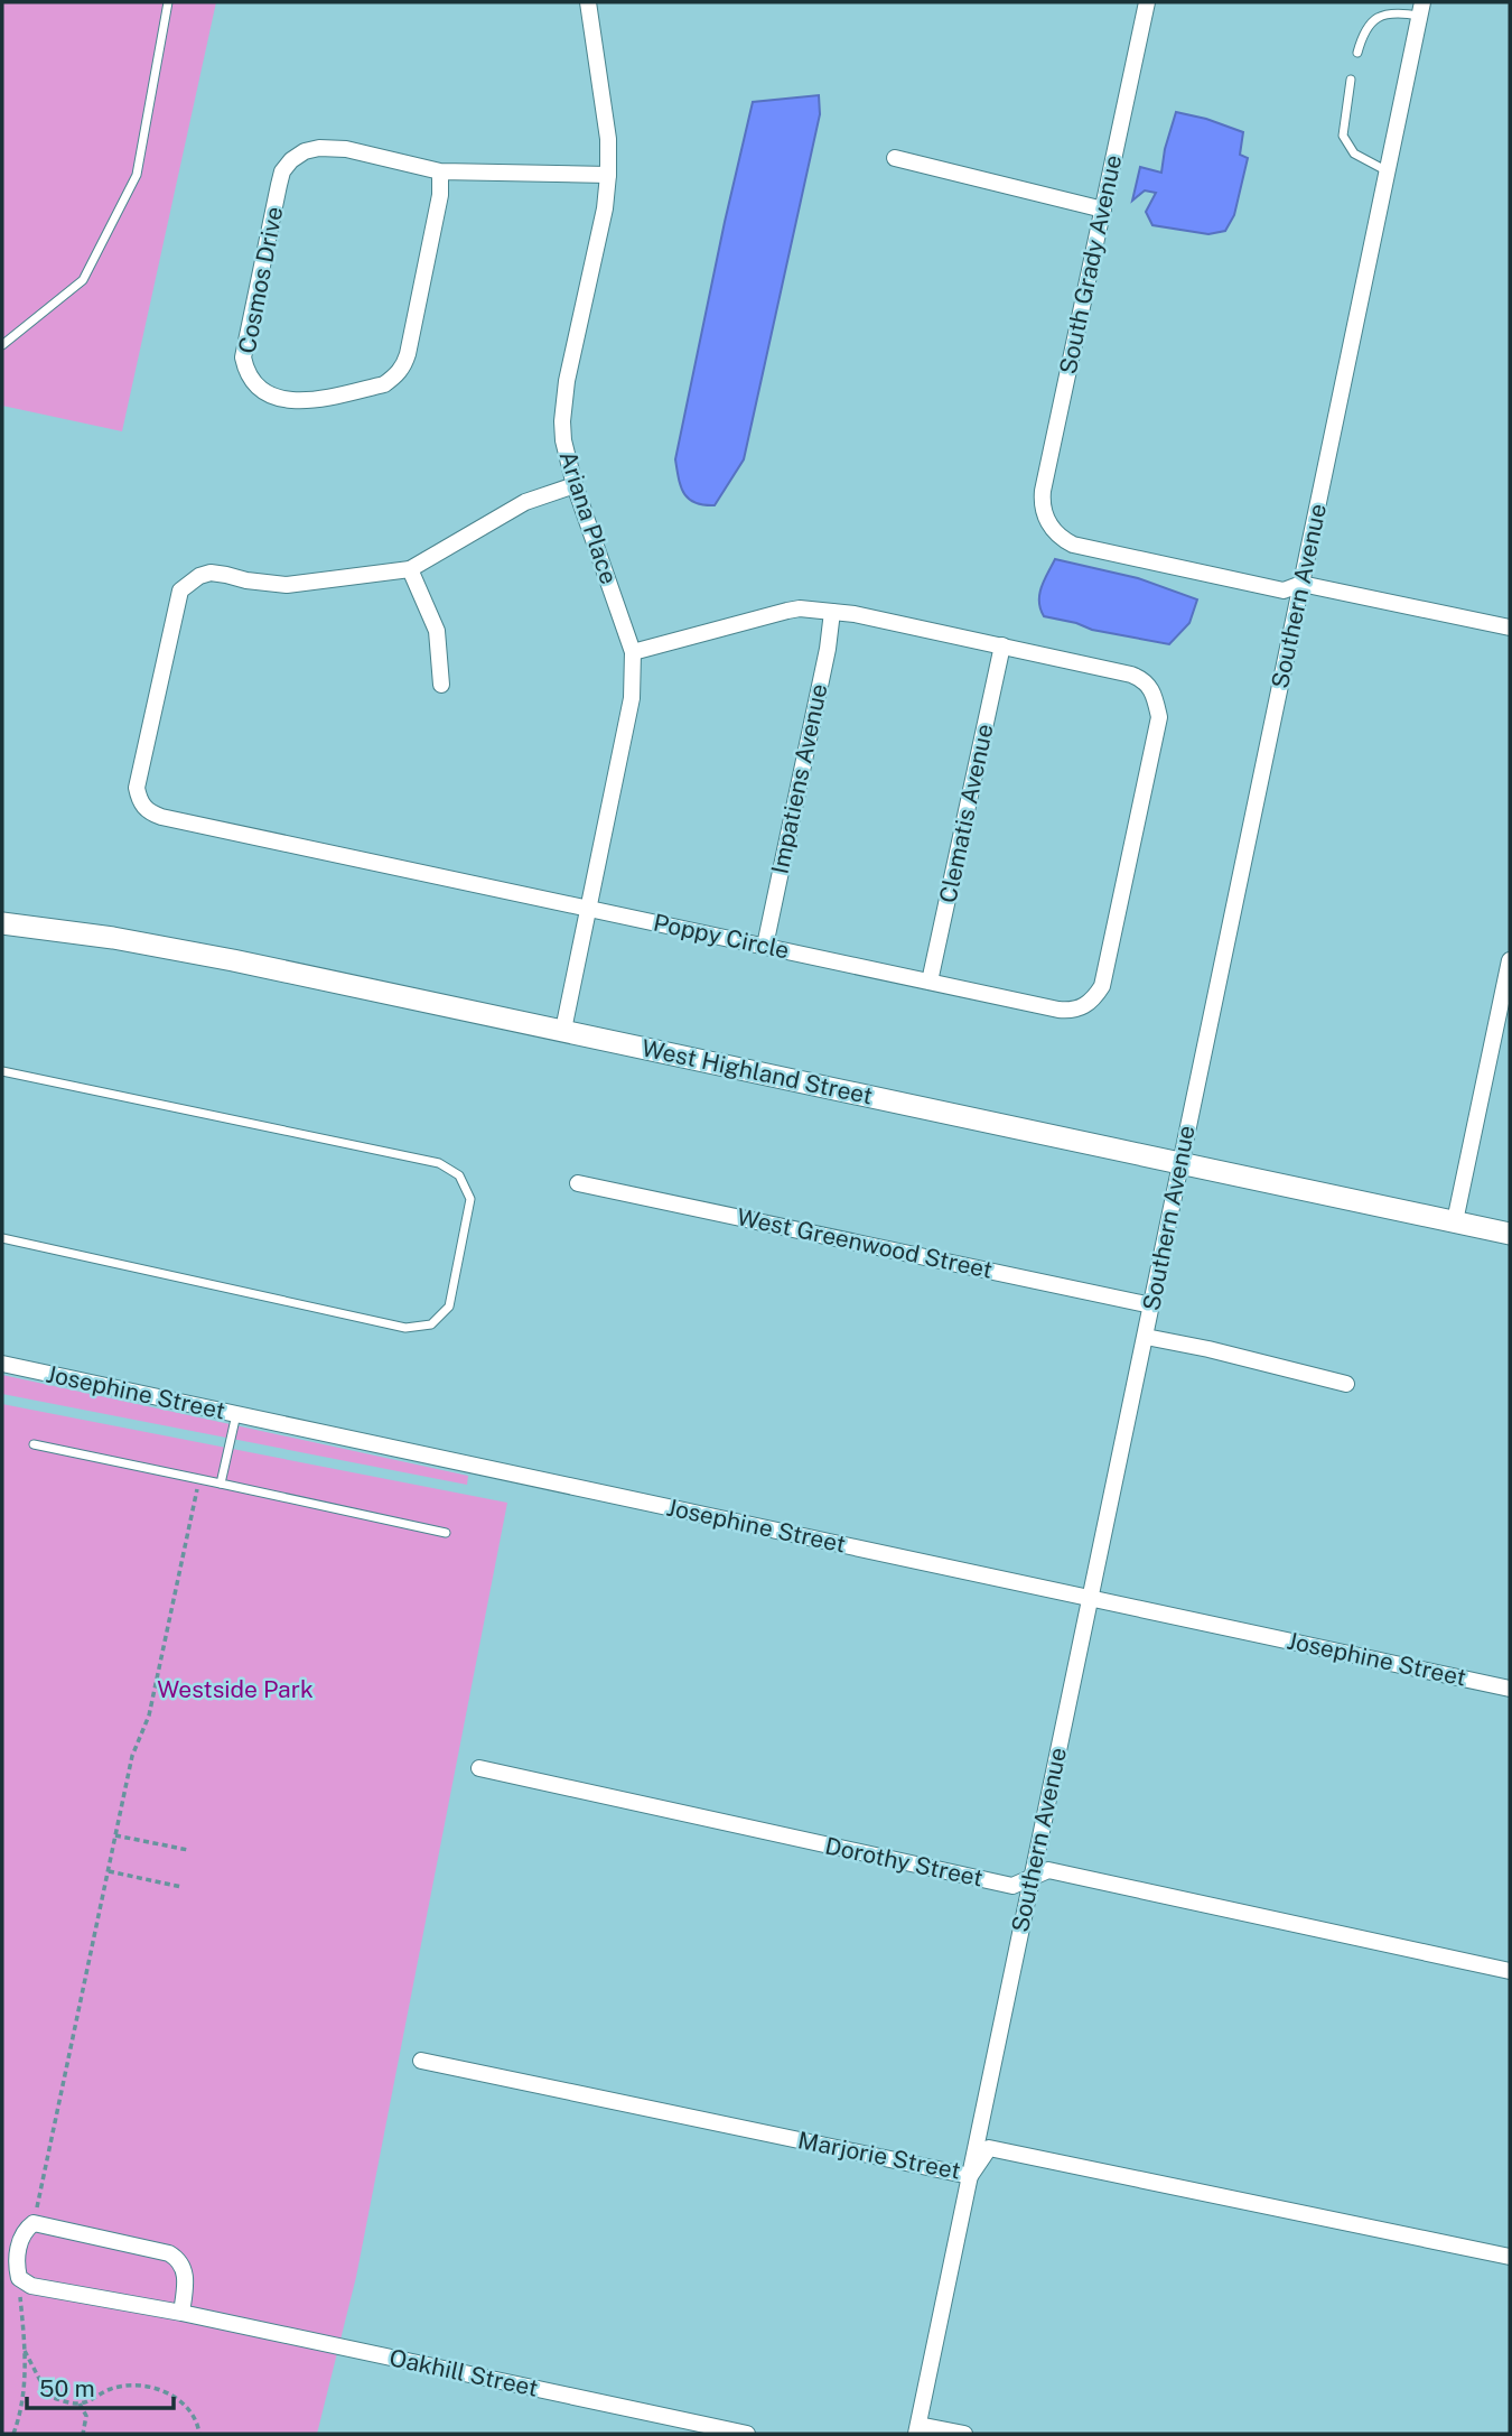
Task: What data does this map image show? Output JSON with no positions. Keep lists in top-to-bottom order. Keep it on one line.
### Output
{"streets":{"street":["South Grady Avenue","Cosmos Drive","Ariana Place","Southern Avenue","Impatiens Avenue","Clematis Avenue","Poppy Circle","West Highland Street","West Greenwood Street","Josephine Street","Dorothy Street","Marjorie Street","Oakhill Street"]},"crossings":[["South Grady Avenue","Southern Avenue"],["Cosmos Drive","Ariana Place"],["Ariana Place","Poppy Circle"],["Ariana Place","West Highland Street"],["Southern Avenue","West Highland Street"],["Southern Avenue","West Greenwood Street"],["Southern Avenue","Josephine Street"],["Southern Avenue","Dorothy Street"],["Southern Avenue","Marjorie Street"],["Impatiens Avenue","Poppy Circle"],["Clematis Avenue","Poppy Circle"]],"parks":["Westside Park"],"scale_bar":"50 m"}
